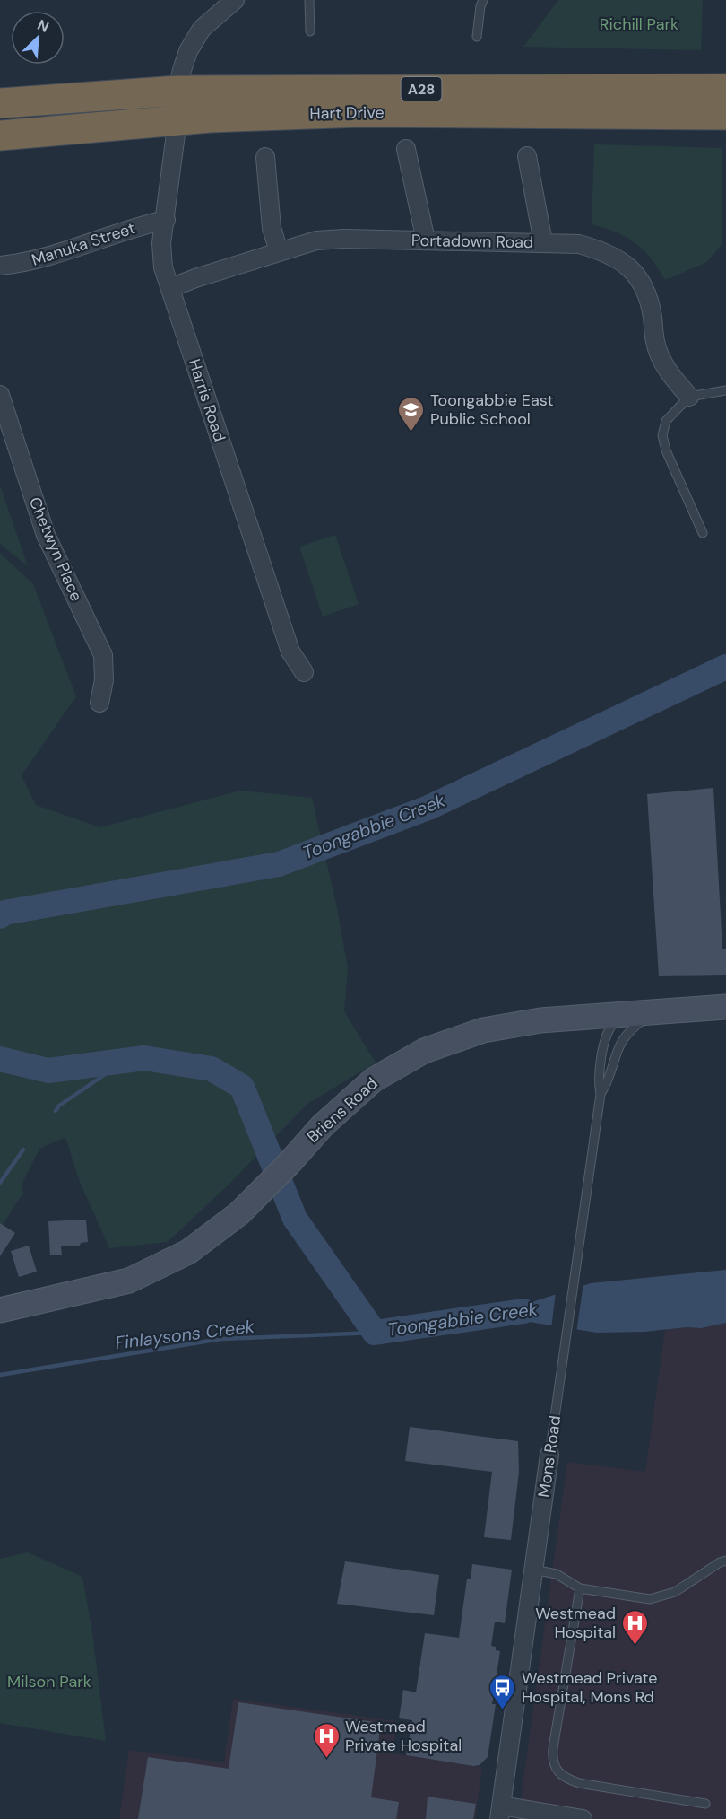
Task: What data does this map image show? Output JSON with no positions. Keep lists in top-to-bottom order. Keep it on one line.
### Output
{"streets":{"highway":["A28","Hart Drive"],"street":["Portadown Road","Manuka Street","Harris Road","Chetwyn Place","Briens Road","Mons Road"]},"crossings":[["Hart Drive","Harris Road"],["Portadown Road","Harris Road"],["Manuka Street","Harris Road"],["Briens Road","Mons Road"]],"water":["Toongabbie Creek","Finlaysons Creek"],"parks":["Richill Park","Milson Park"],"places":{"school or university":["Toongabbie East Public School"],"hospital":["Westmead Hospital","Westmead Private Hospital"],"bus stop":["Westmead Private Hospital, Mons Rd"]},"north":"top right"}
